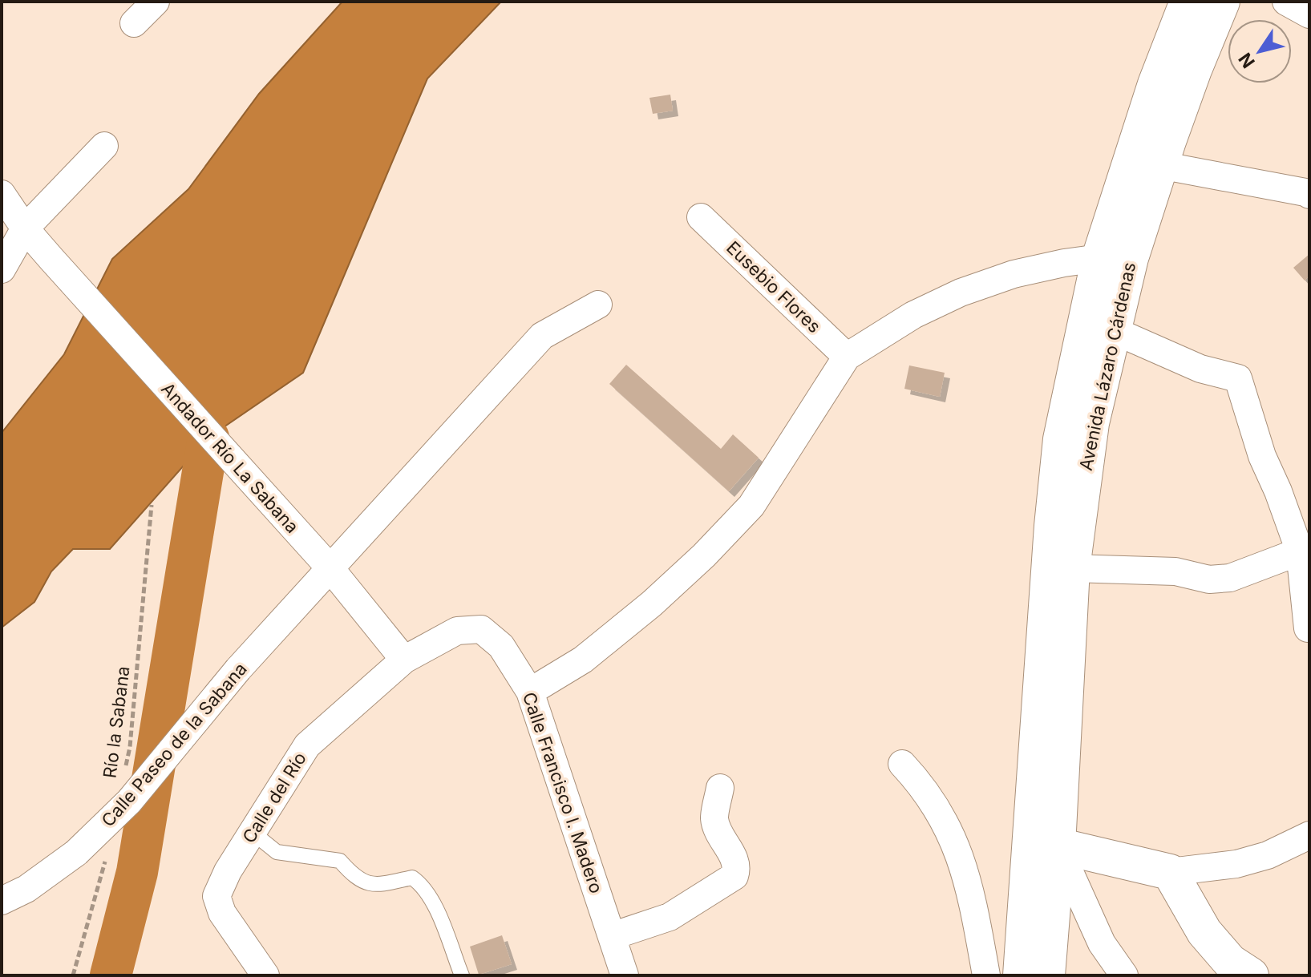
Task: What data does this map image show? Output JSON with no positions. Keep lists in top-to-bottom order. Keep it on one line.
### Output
{"streets":{"main road":["Avenida Lázaro Cárdenas"],"street":["Eusebio Flores","Andador Río La Sabana","Calle Paseo de la Sabana","Calle Francisco I. Madero","Calle del Río"],"path":["Río la Sabana"]},"crossings":[["Andador Río La Sabana","Calle Paseo de la Sabana"],["Andador Río La Sabana","Calle Francisco I. Madero"],["Andador Río La Sabana","Calle del Río"],["Calle Francisco I. Madero","Calle del Río"]],"north":"bottom left"}
